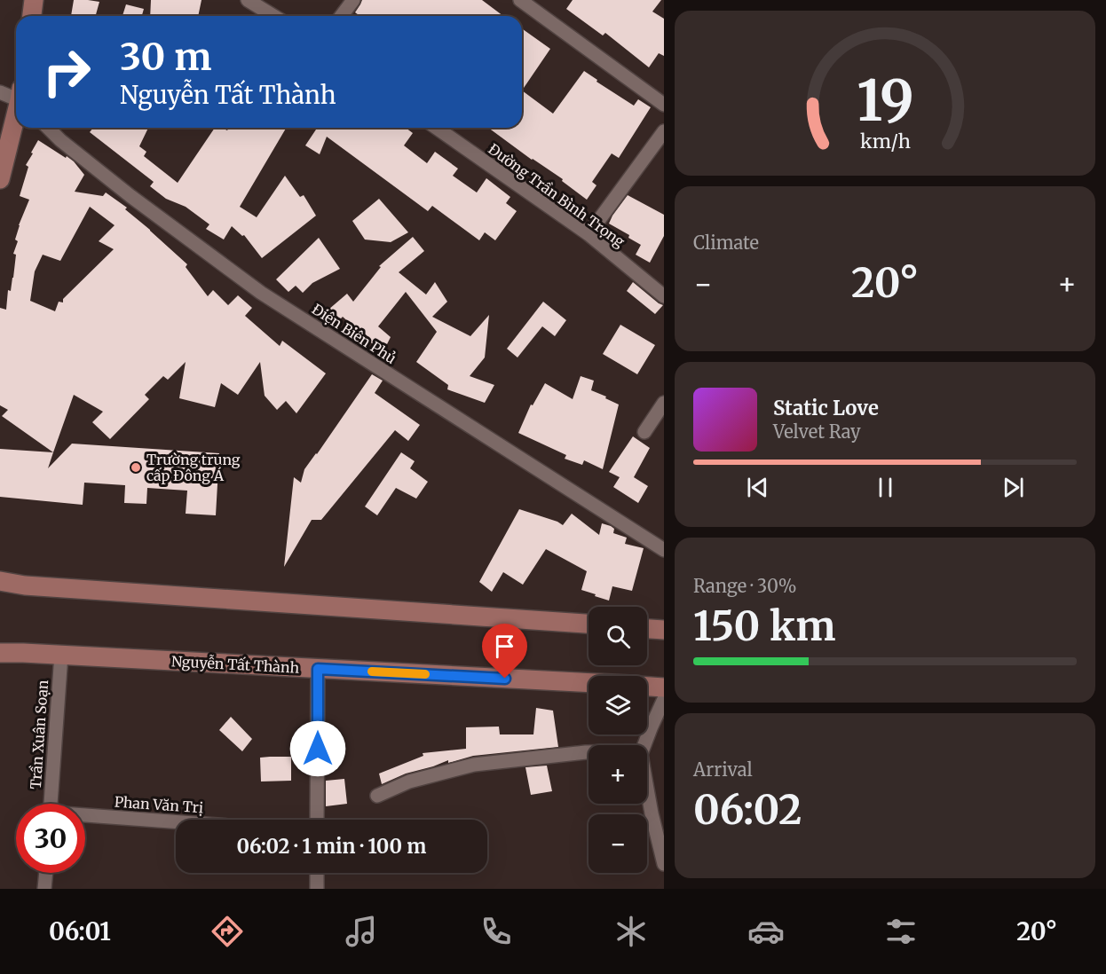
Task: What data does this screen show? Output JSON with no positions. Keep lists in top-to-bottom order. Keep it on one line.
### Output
{"streets":{"main road":["Nguyễn Tất Thành"],"street":["Đường Trần Bình Trọng","Điện Biên Phủ","Trần Xuân Soạn","Phan Văn Trị"]},"crossings":[["Nguyễn Tất Thành","Trần Xuân Soạn"]],"places":["Trường trung cấp Đông Á"],"page":{"turn":["30 m","Nguyễn Tất Thành"],"tile":["Climate",["Range · 30%","150 km"],["Arrival","06:02"]],"heat":["−","20°","+"],"song":["Static Love","Velvet Ray"],"map_buttons":["+","−"],"limit":"30","trip":"06:02 · 1 min · 100 m","tabs":["06:01","20°"],"gauge":["19","km/h"]}}
